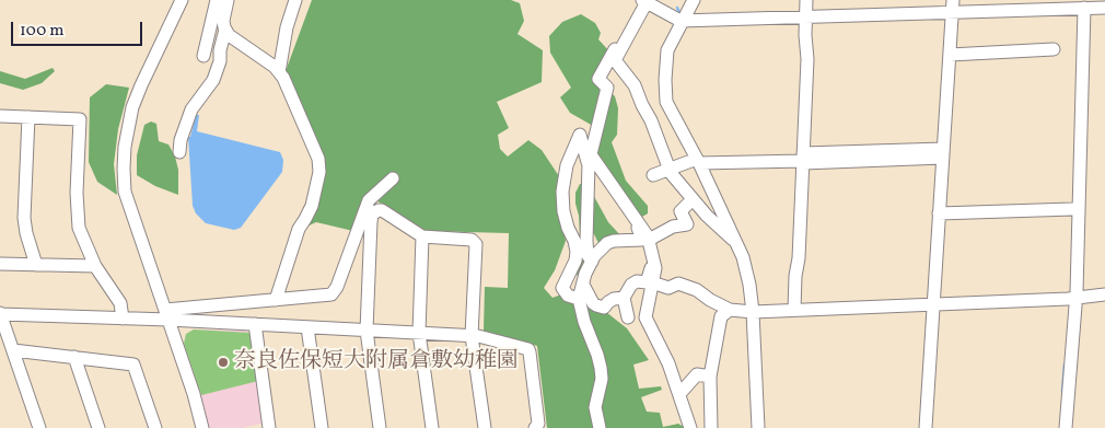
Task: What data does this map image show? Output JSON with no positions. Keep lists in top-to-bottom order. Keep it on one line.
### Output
{"places":["奈良佐保短大附属倉敷幼稚園"],"scale_bar":"100 m"}
